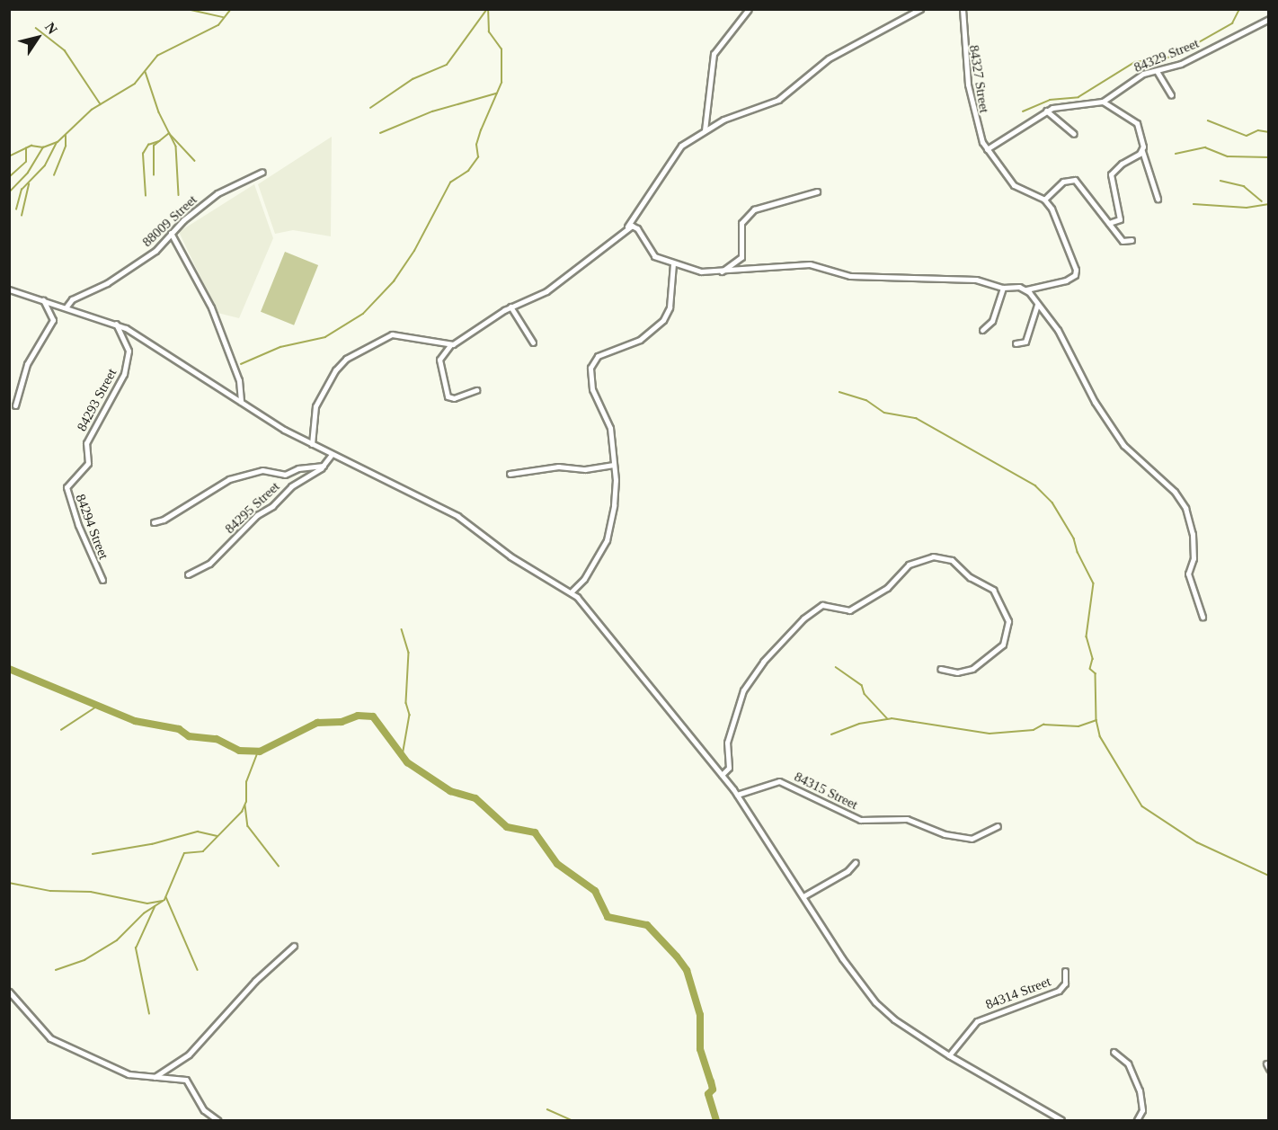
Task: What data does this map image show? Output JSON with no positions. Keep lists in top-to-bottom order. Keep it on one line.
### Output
{"streets":{"street":["84329 Street","84327 Street","88009 Street","84293 Street","84295 Street","84294 Street","84315 Street","84314 Street"]},"crossings":[["84329 Street","84327 Street"],["84293 Street","84294 Street"]],"north":"top right"}
